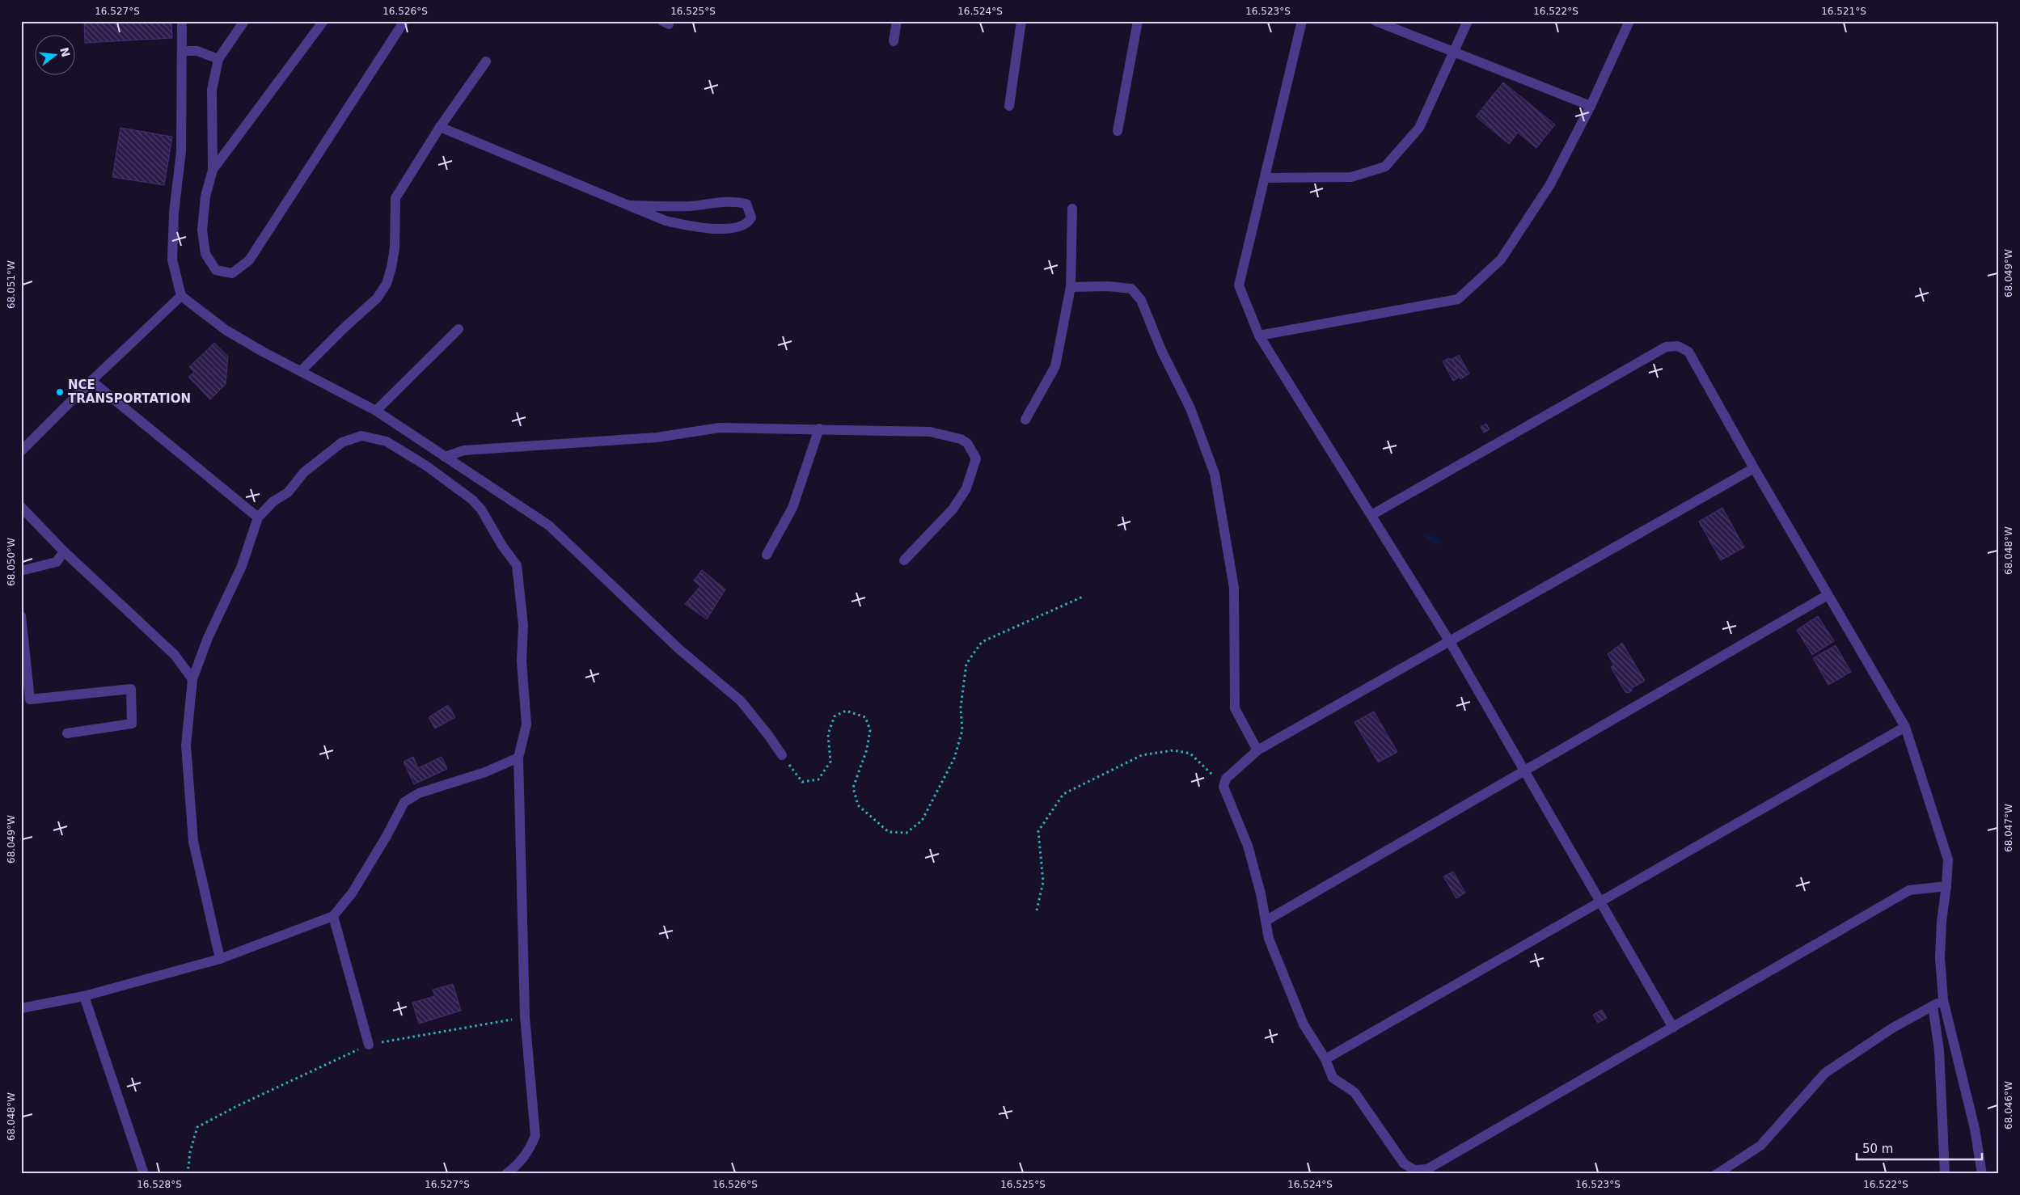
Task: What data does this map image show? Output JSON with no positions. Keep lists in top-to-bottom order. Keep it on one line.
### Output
{"places":["NCE TRANSPORTATION"],"scale_bar":"50 m","north":"right","coordinates":["16.527°S","16.526°S","16.525°S","16.524°S","16.523°S","16.522°S","16.521°S","68.049°W","68.051°W","68.048°W","68.050°W","68.047°W","68.046°W","16.528°S"]}
